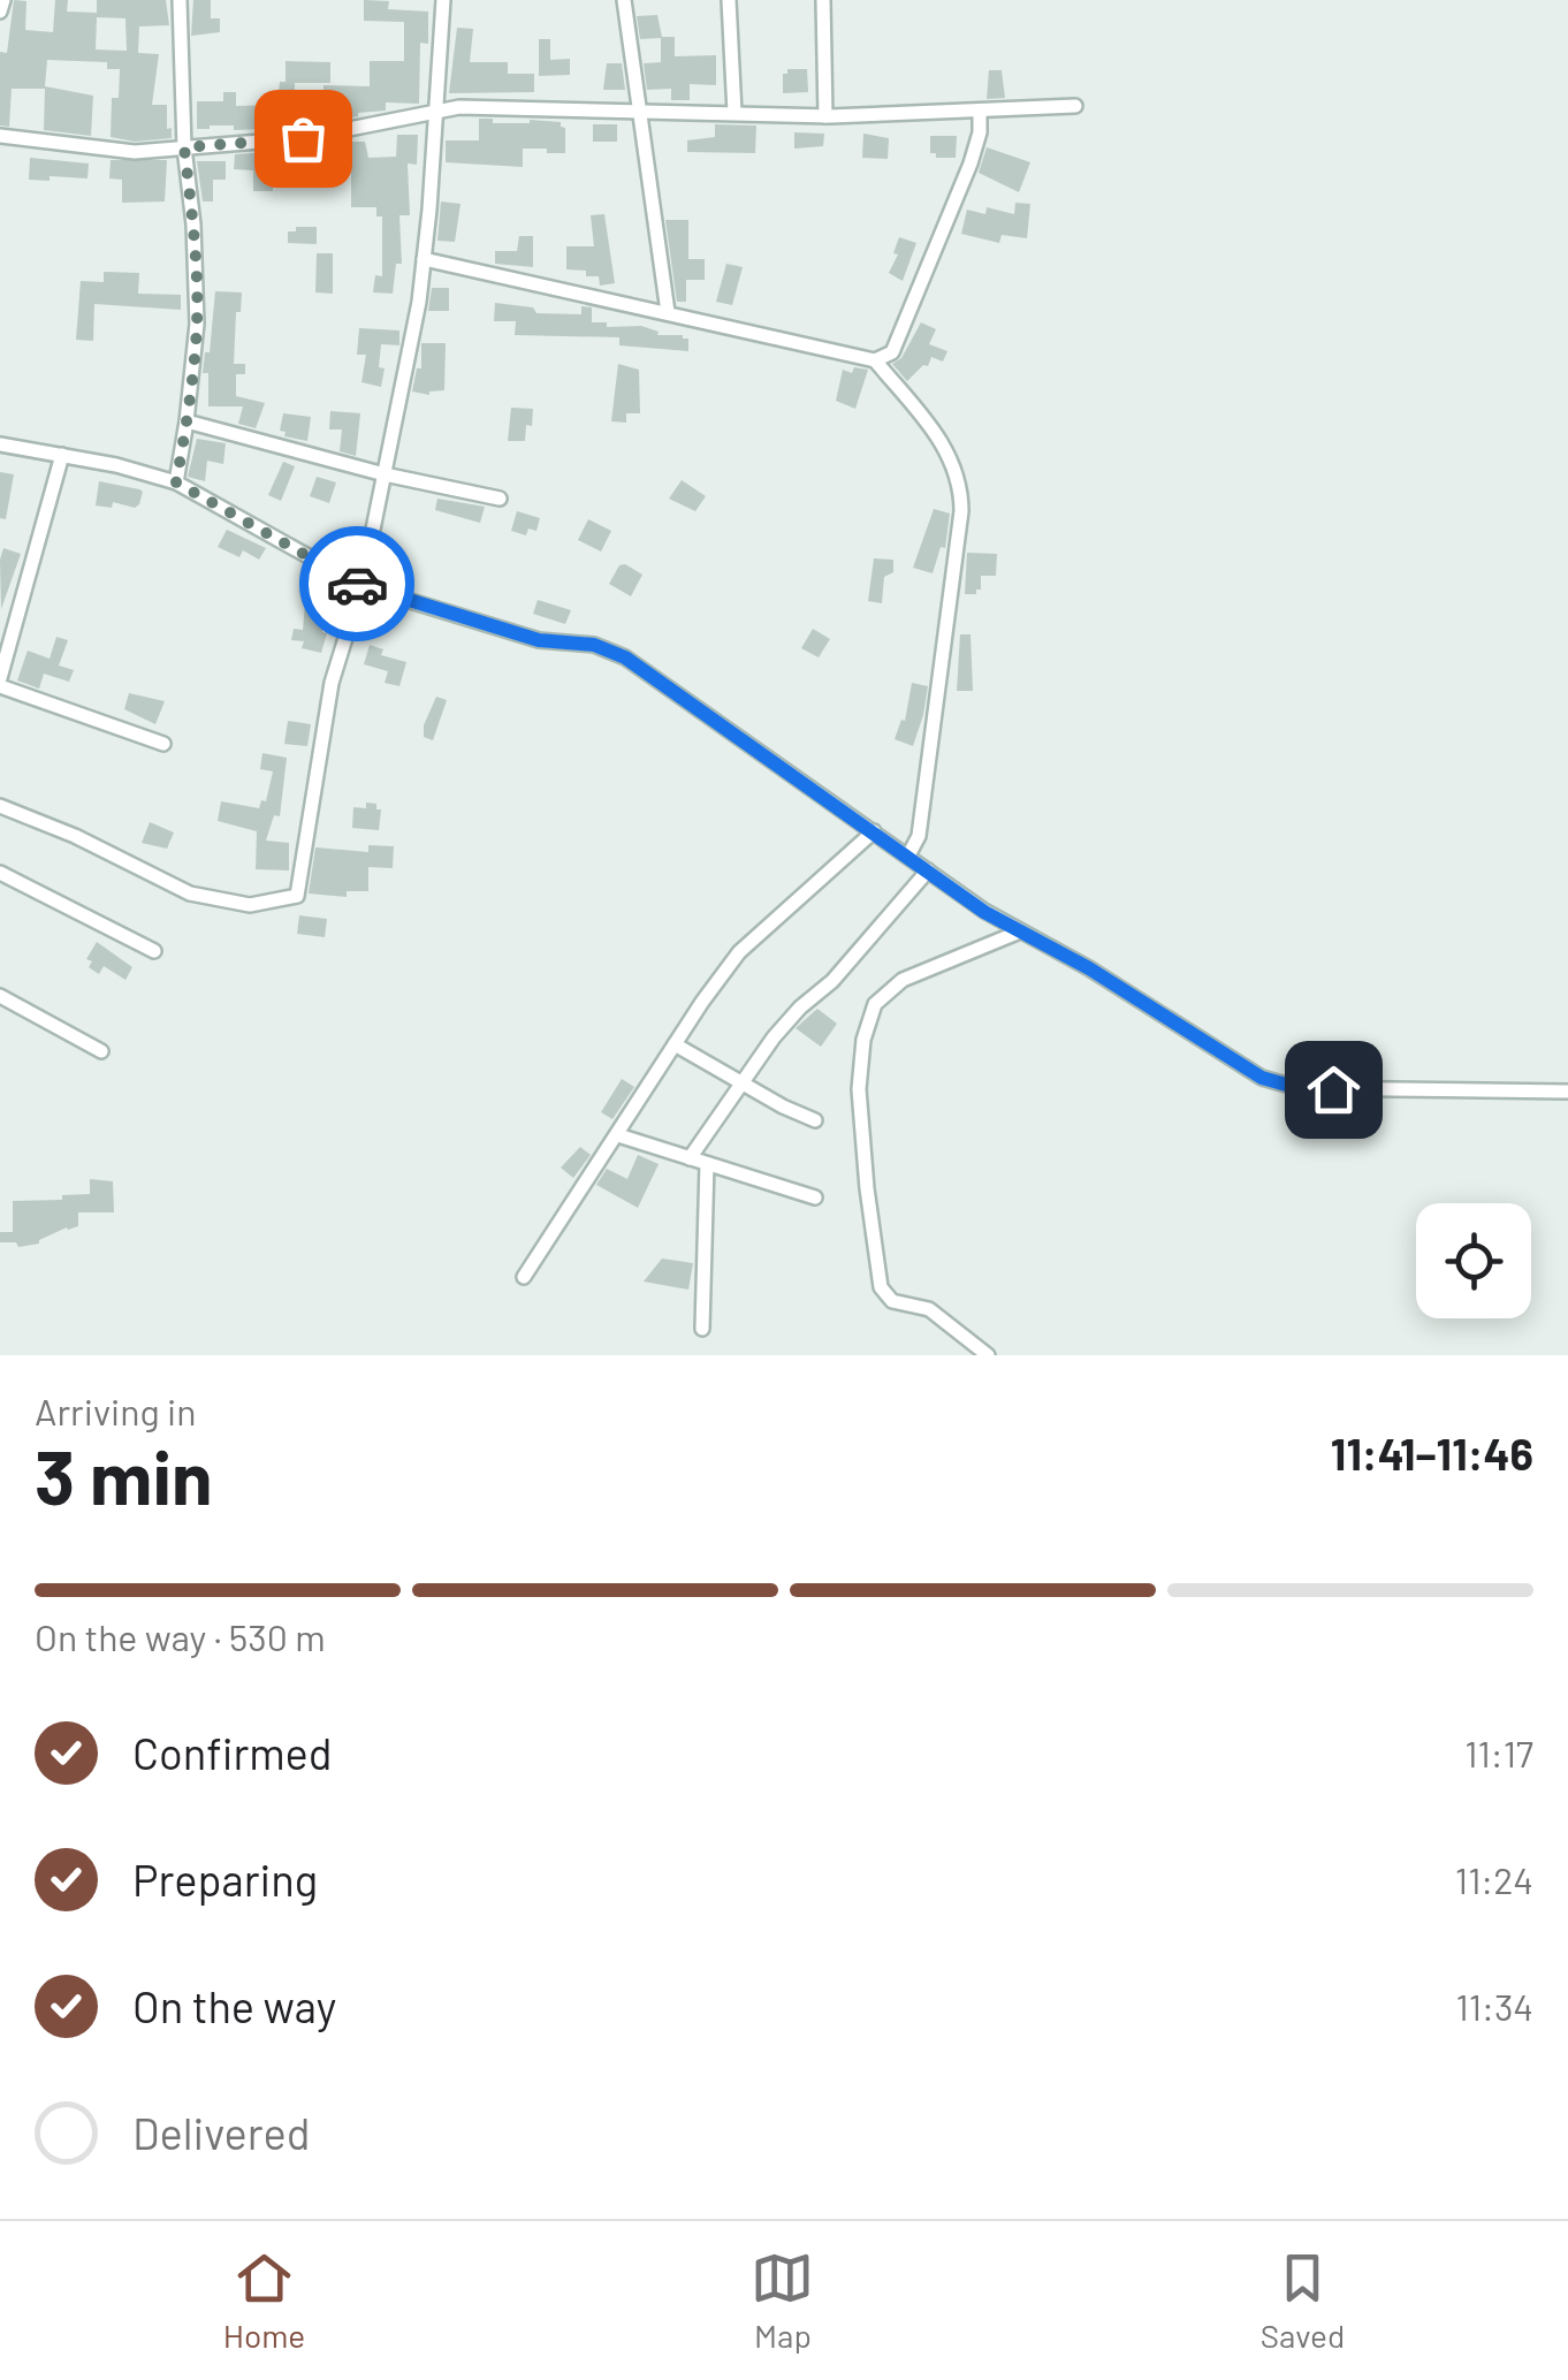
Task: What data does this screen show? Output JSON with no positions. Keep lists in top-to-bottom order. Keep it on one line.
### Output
{"page":{"heading":["3 min","Arriving in","11:41–11:46"],"bar":"On the way · 530 m","list":[["Confirmed","11:17"],["Preparing","11:24"],["On the way","11:34"],"Delivered"],"tabs":["Home","Map","Saved"]}}
